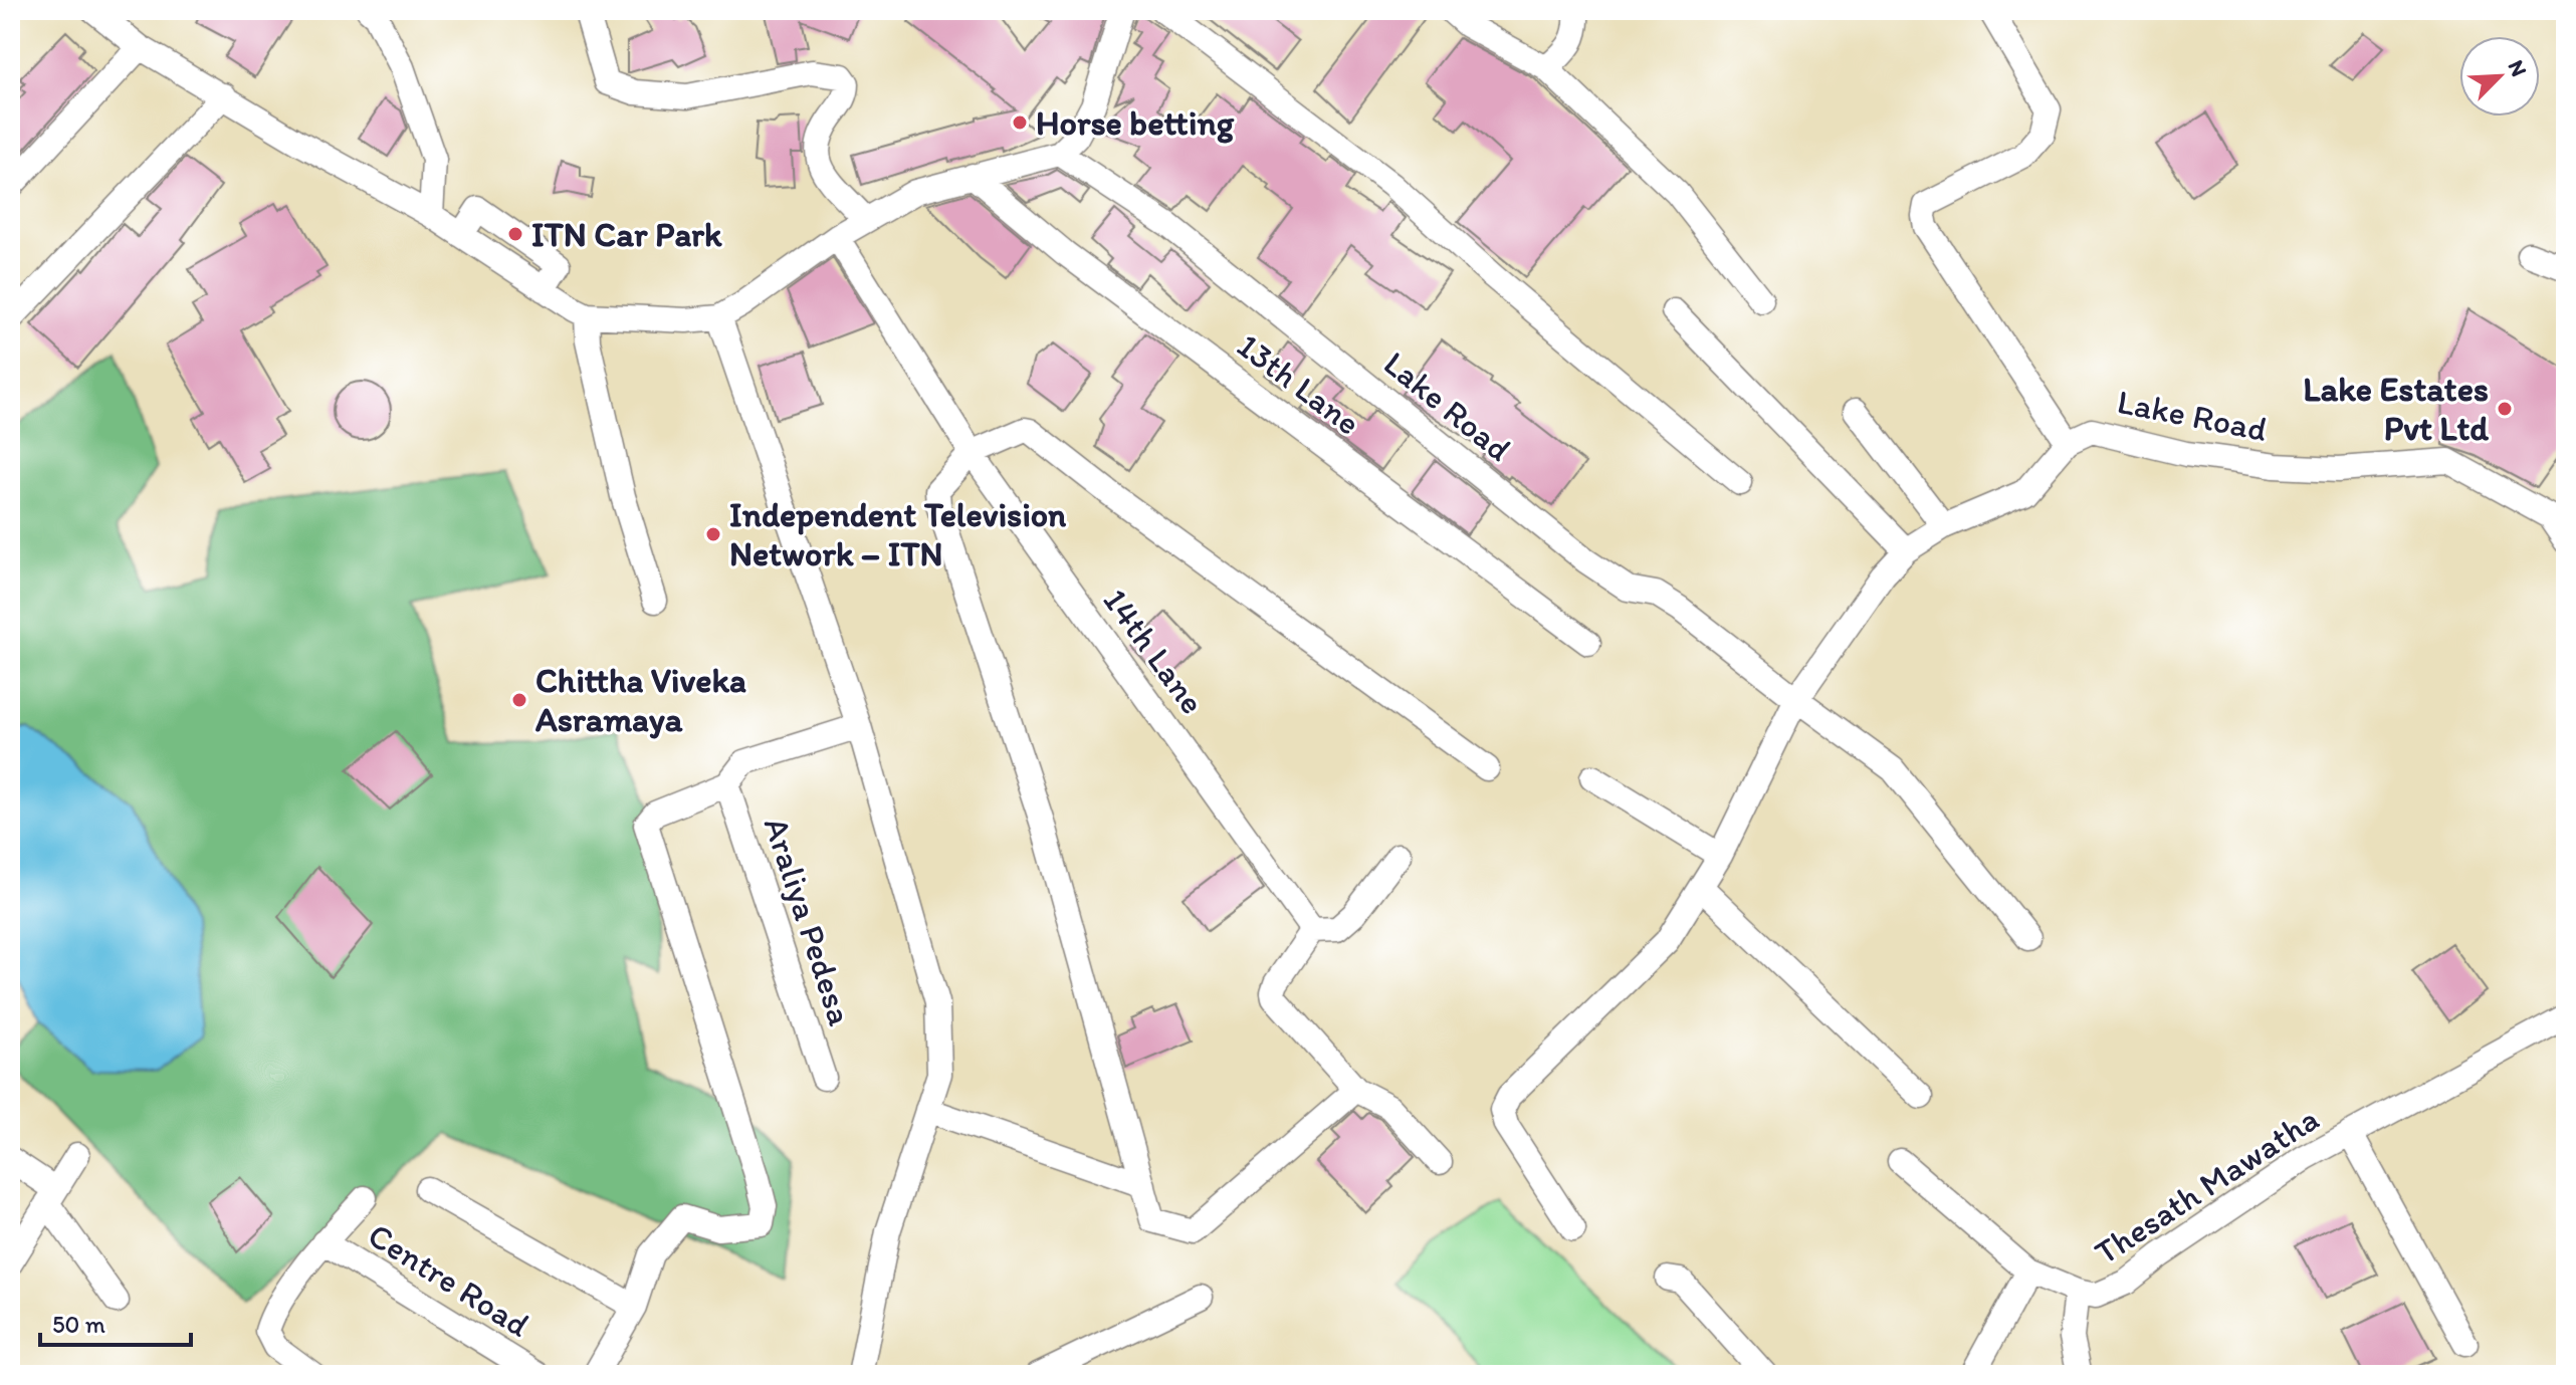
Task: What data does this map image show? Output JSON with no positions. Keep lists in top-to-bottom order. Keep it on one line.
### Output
{"streets":{"street":["13th Lane","Lake Road","14th Lane","Araliya Pedesa","Thesath Mawatha","Centre Road"]},"places":["Horse betting","ITN Car Park","Lake Estates Pvt Ltd","Independent Television Network – ITN","Chittha Viveka Asramaya"],"scale_bar":"50 m","north":"top right"}
